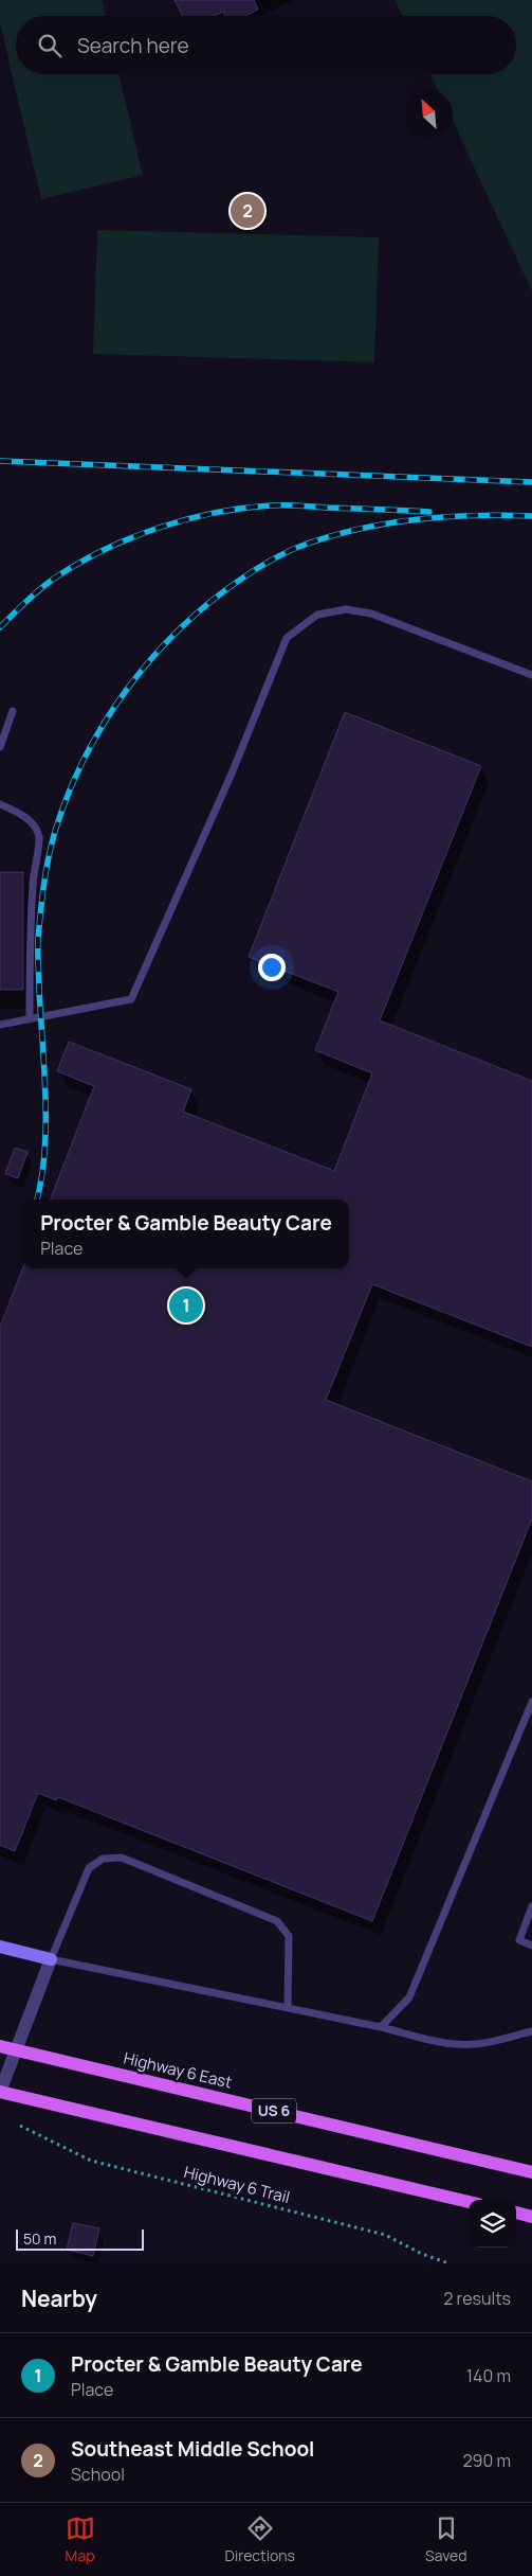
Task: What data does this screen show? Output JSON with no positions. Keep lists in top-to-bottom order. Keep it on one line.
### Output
{"streets":{"main road":["Highway 6 East","US 6"],"path":["Highway 6 Trail"]},"scale_bar":"50 m","north":"top left","page":{"search":"Search here","pins":["2","1"],"popup":["Procter & Gamble Beauty Care","Place"],"scale":"50 m","heading":["Nearby","2 results"],"list":[{"mark":"1","name":"Procter & Gamble Beauty Care","note":"Place","value":"140 m"},{"mark":"2","name":"Southeast Middle School","note":"School","value":"290 m"}],"nav":["Map","Directions","Saved"]}}
